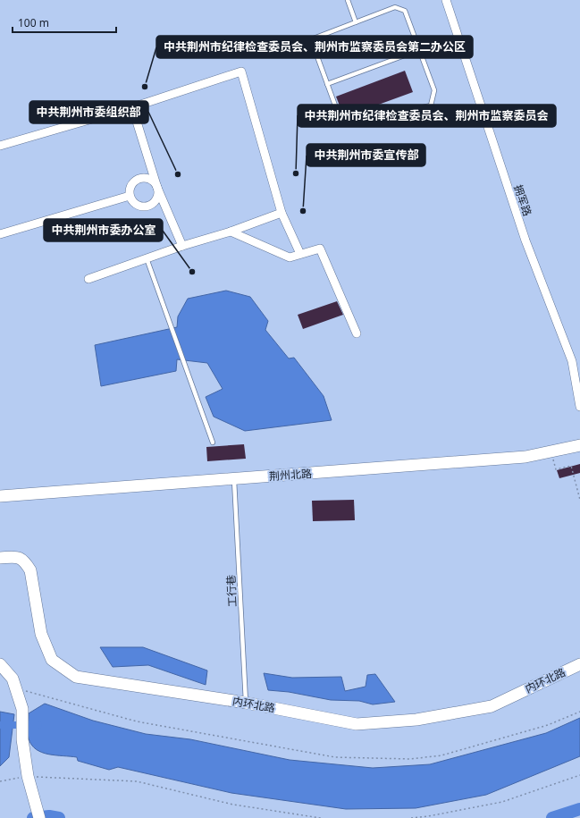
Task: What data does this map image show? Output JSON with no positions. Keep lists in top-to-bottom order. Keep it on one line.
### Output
{"streets":{"street":["拥军路","荆州北路","内环北路"],"lane":["工行巷"]},"crossings":[["荆州北路","工行巷"],["工行巷","内环北路"]],"places":["中共荆州市纪律检查委员会、荆州市监察委员会第二办公区","中共荆州市纪律检查委员会、荆州市监察委员会","中共荆州市委组织部","中共荆州市委宣传部","中共荆州市委办公室"],"scale_bar":"100 m"}
